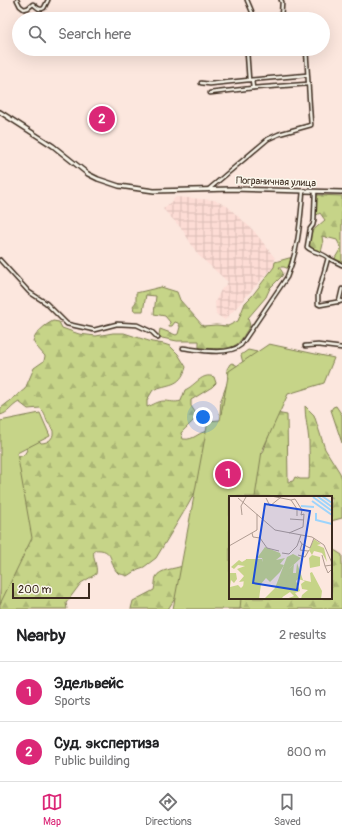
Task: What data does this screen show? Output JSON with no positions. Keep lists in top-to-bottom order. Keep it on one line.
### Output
{"streets":{"street":["Пограничная улица"]},"scale_bar":"200 m","page":{"search":"Search here","pins":["2","1"],"scale":"200 m","heading":["Nearby","2 results"],"list":[{"mark":"1","name":"Эдельвейс","note":"Sports","value":"160 m"},{"mark":"2","name":"Суд. экспертиза","note":"Public building","value":"800 m"}],"nav":["Map","Directions","Saved"]}}
